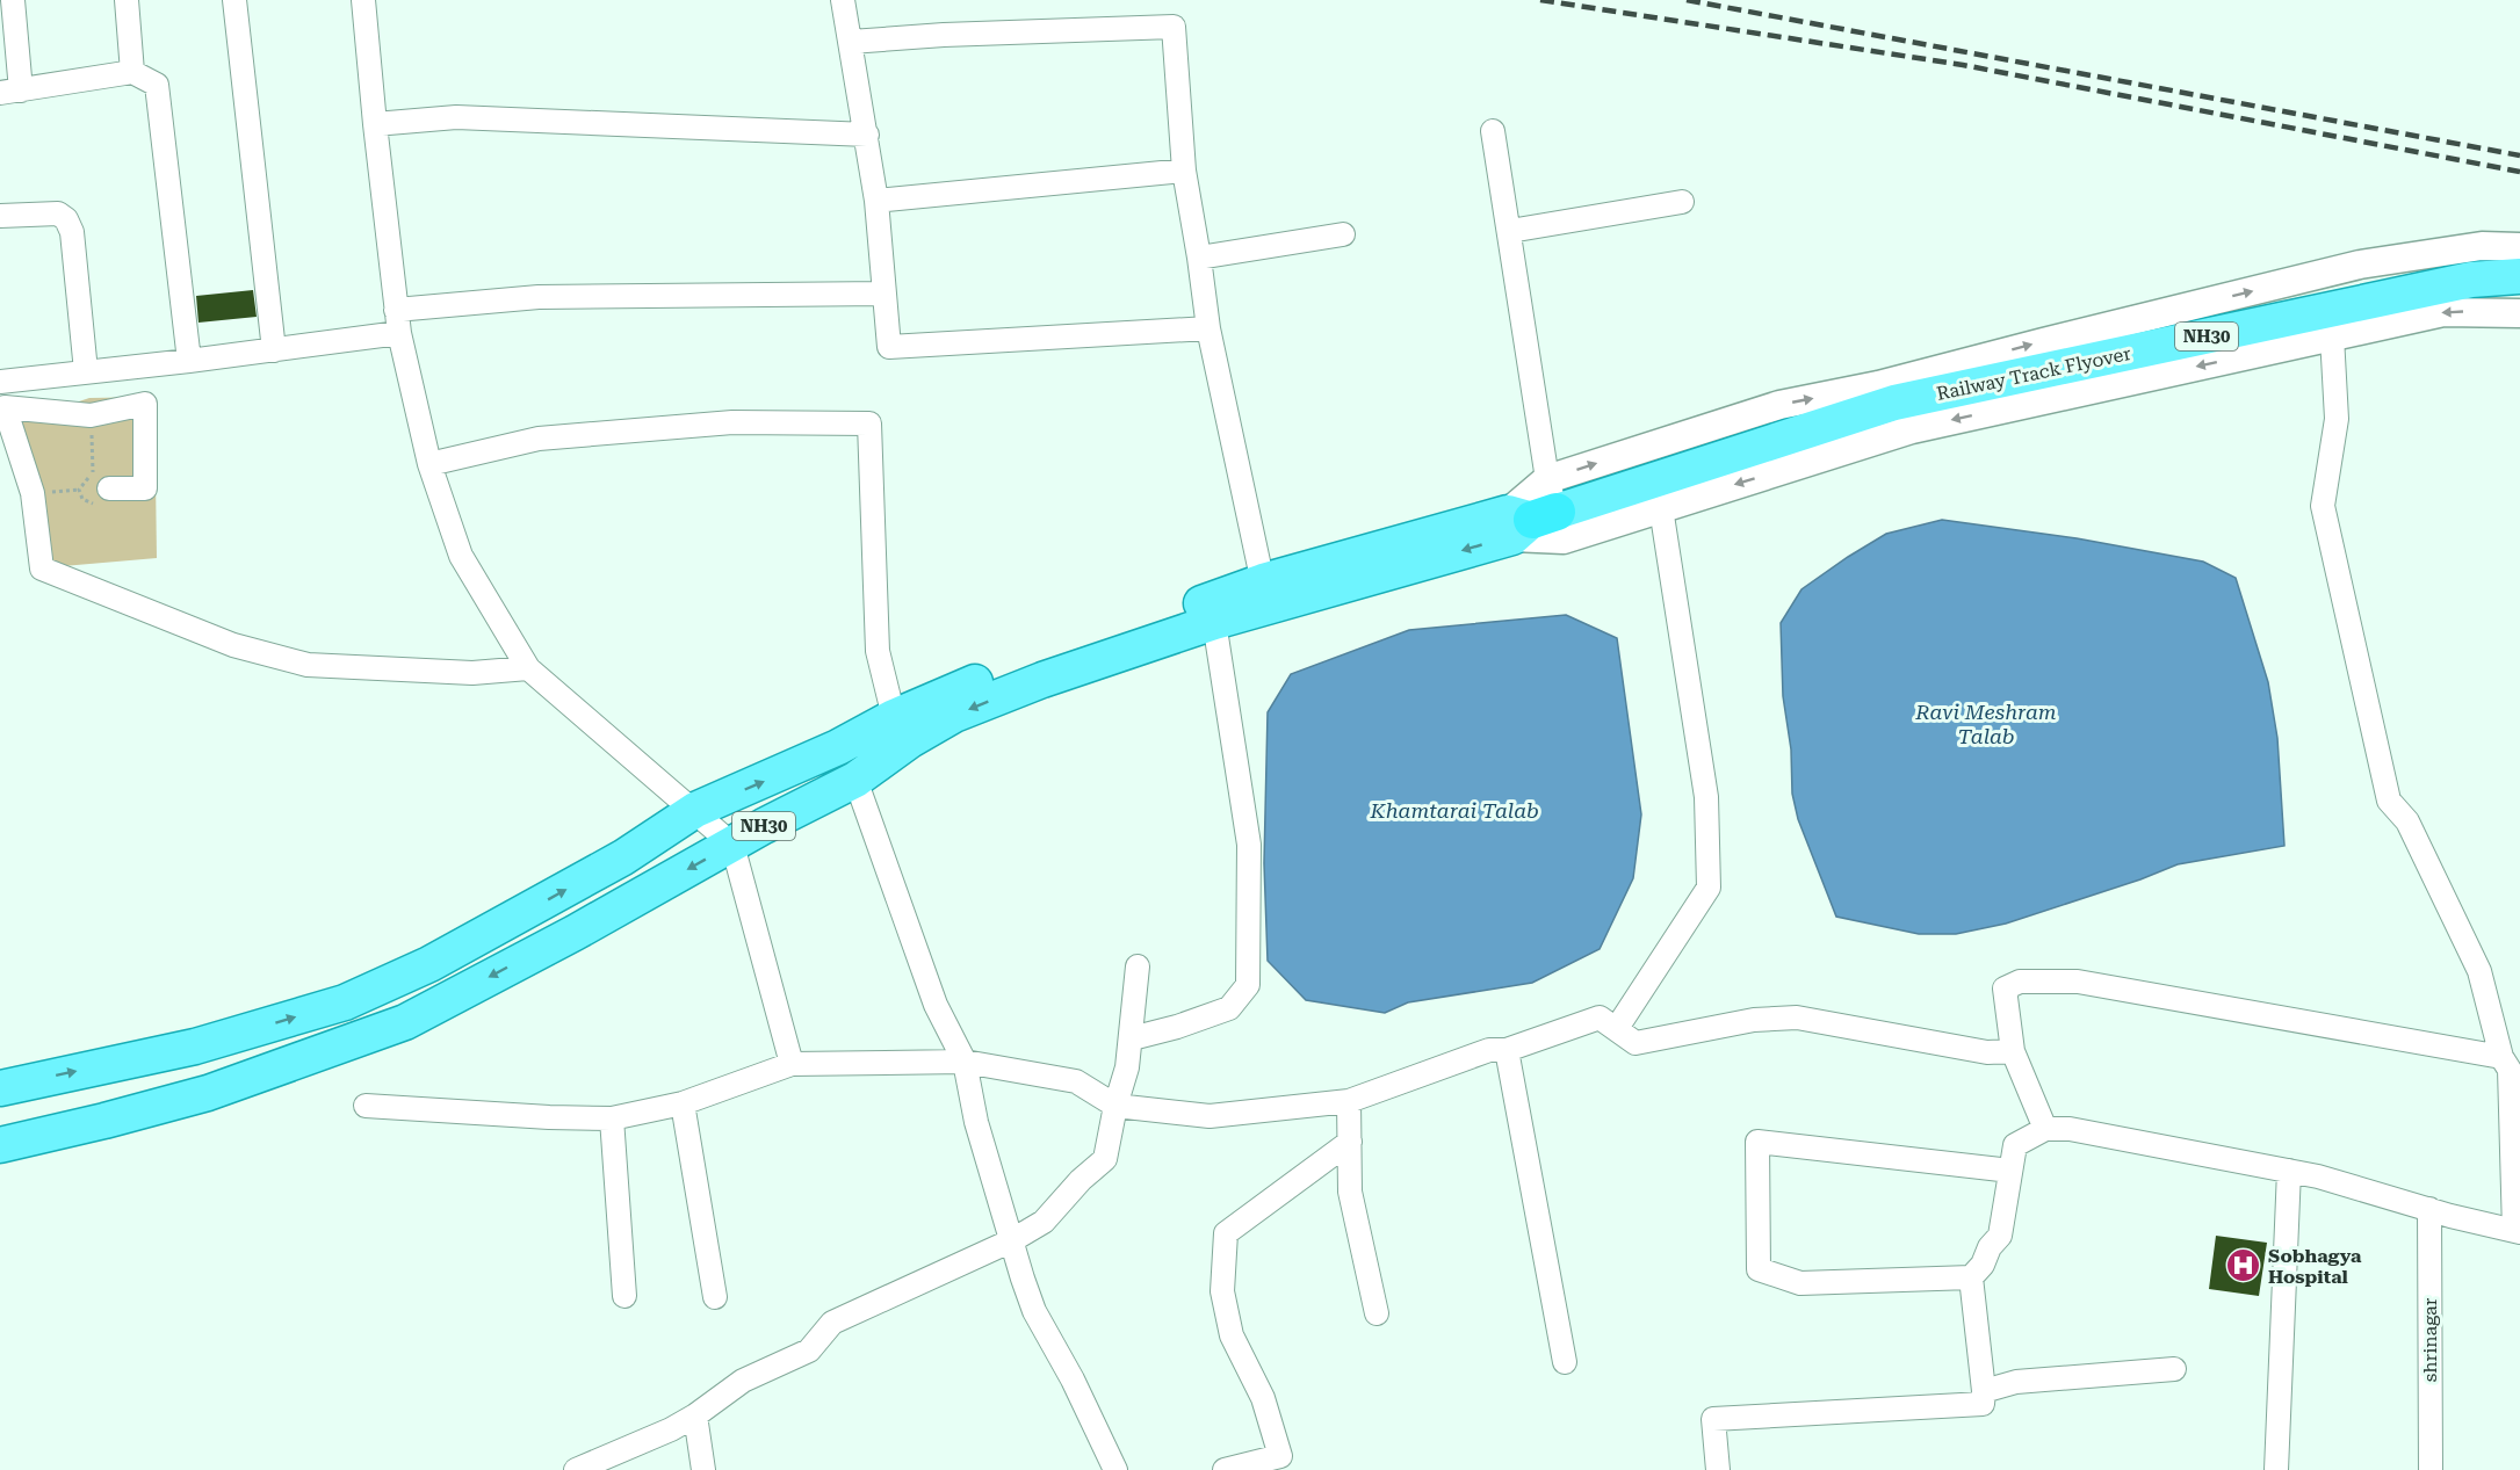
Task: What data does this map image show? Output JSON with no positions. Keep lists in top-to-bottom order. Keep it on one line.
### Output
{"streets":{"main road":["NH30","Railway Track Flyover"],"street":["shrinagar"]},"crossings":[["NH30","Railway Track Flyover"]],"water":["Ravi Meshram Talab","Khamtarai Talab"],"places":{"hospital":["Sobhagya Hospital"]}}
